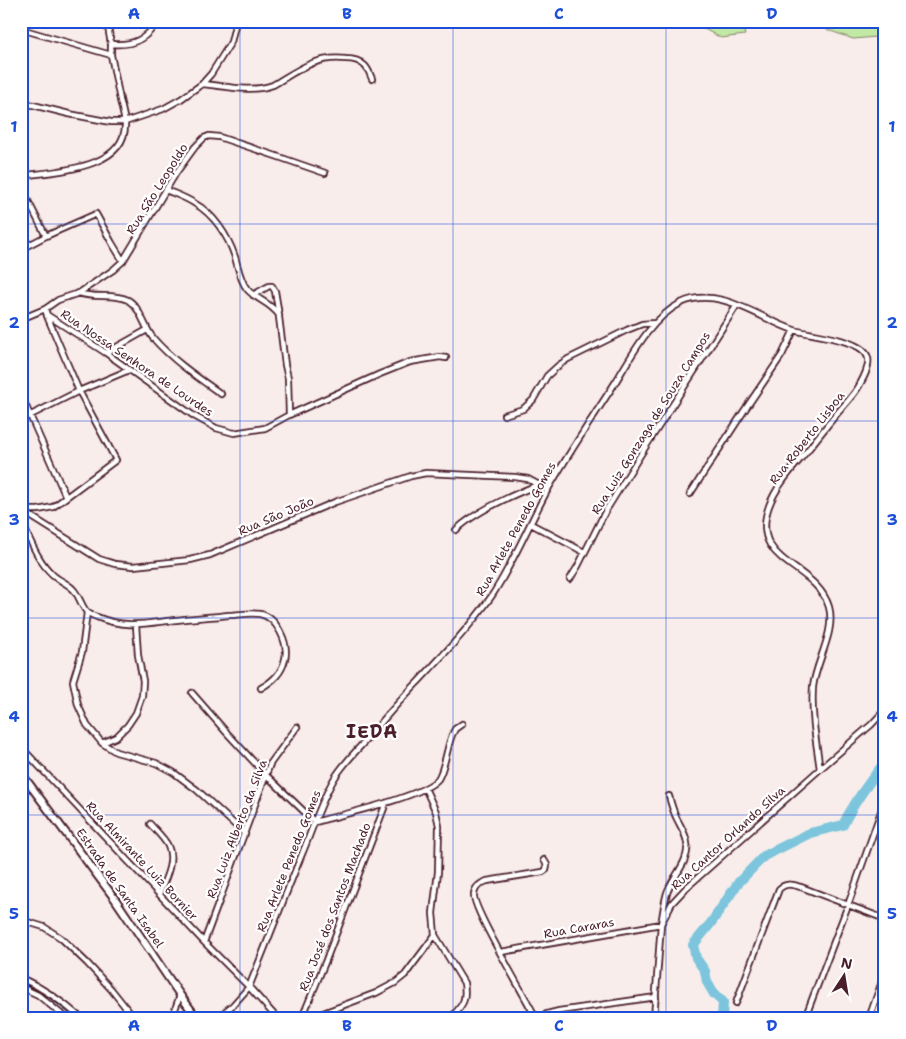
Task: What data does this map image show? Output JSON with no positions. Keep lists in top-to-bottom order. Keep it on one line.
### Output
{"streets":{"main road":["Estrada de Santa Isabel"],"street":["Rua São Leopoldo","Rua Nossa Senhora de Lourdes","Rua Luiz Gonzaga de Souza Campos","Rua Roberto Lisboa","Rua São João","Rua Arlete Penedo Gomes","Rua Luiz Alberto da Silva","Rua Cantor Orlando Silva","Rua Almirante Luiz Bornier","Rua José dos Santos Machado","Rua Cararas"]},"crossings":[["Rua São Leopoldo","Rua Nossa Senhora de Lourdes"],["Rua Luiz Gonzaga de Souza Campos","Rua Arlete Penedo Gomes"],["Rua Roberto Lisboa","Rua Arlete Penedo Gomes"],["Rua Roberto Lisboa","Rua Cantor Orlando Silva"],["Rua São João","Rua Arlete Penedo Gomes"],["Rua Arlete Penedo Gomes","Rua Almirante Luiz Bornier"],["Rua Luiz Alberto da Silva","Rua Almirante Luiz Bornier"],["Rua Cantor Orlando Silva","Rua Cararas"]],"districts":["IEDA"],"north":"top","grid":{"columns":["A","B","C","D"],"rows":["1","2","3","4","5"]}}
